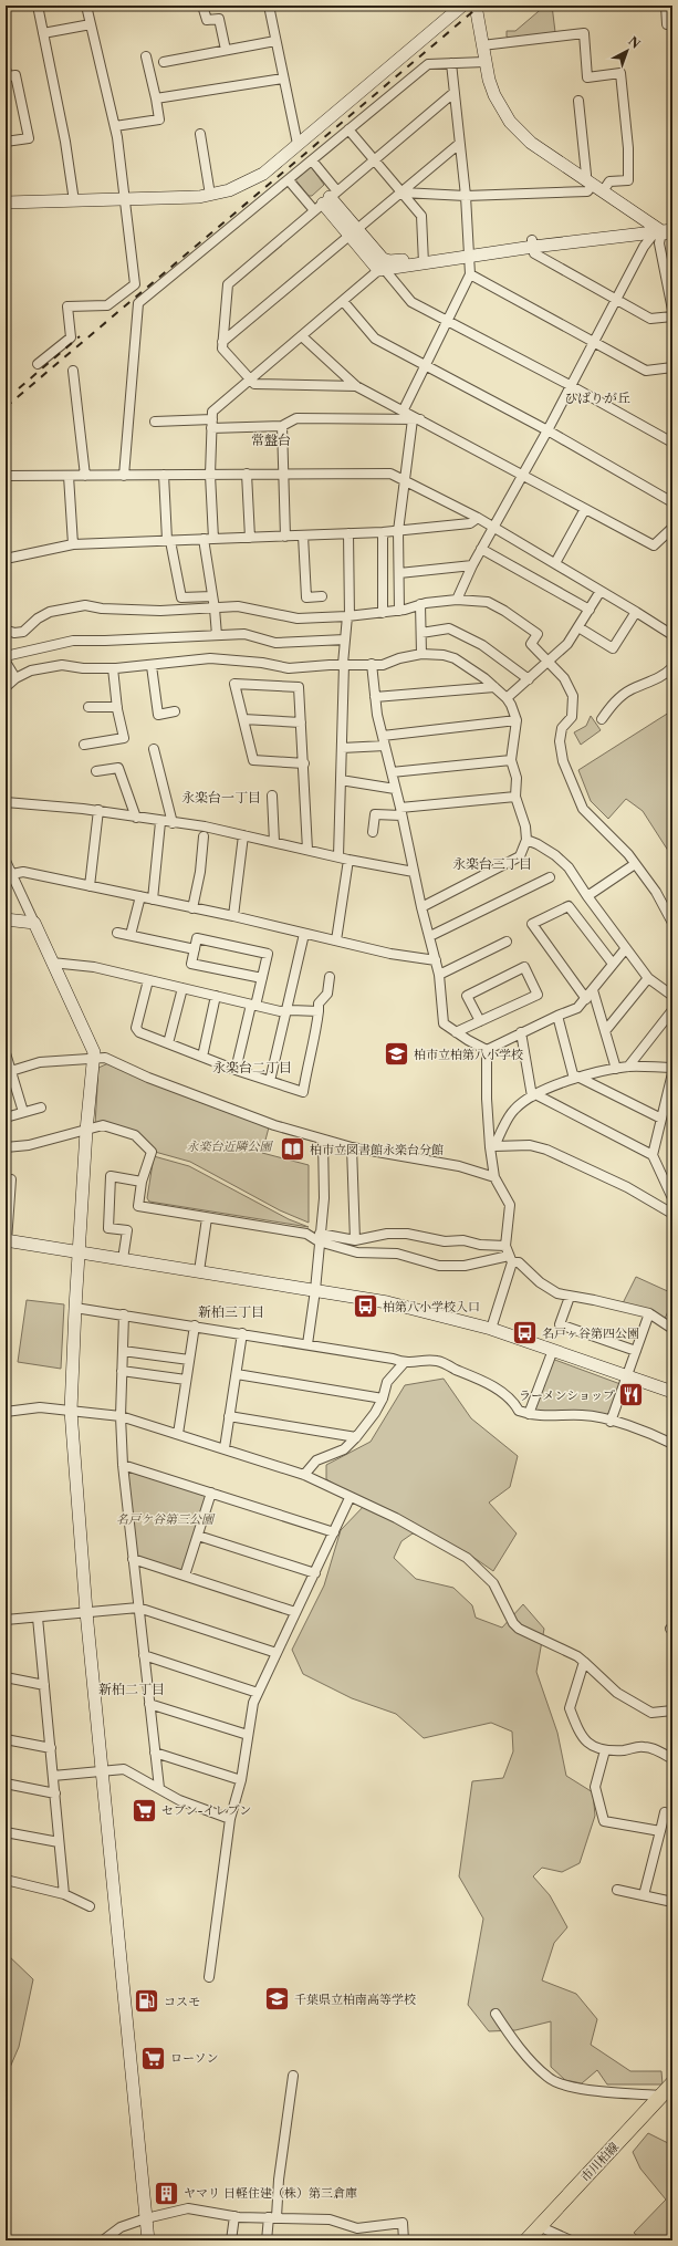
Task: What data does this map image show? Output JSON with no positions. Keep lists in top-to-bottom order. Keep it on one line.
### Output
{"streets":{"main road":["市川柏線"]},"districts":["ひばりが丘","常盤台","永楽台一丁目","永楽台三丁目","永楽台二丁目","新柏三丁目","新柏二丁目"],"parks":["永楽台近隣公園","名戸ケ谷第三公園"],"places":{"school or university":["柏市立柏第八小学校","千葉県立柏南高等学校"],"library":["柏市立図書館永楽台分館"],"bus stop":["柏第八小学校入口","名戸ヶ谷第四公園"],"restaurant":["ラーメンショップ"],"supermarket":["セブン-イレブン","ローソン"],"fuel station":["コスモ"],"building":["ヤマリ 日軽住建（株）第三倉庫"]},"north":"top right"}
